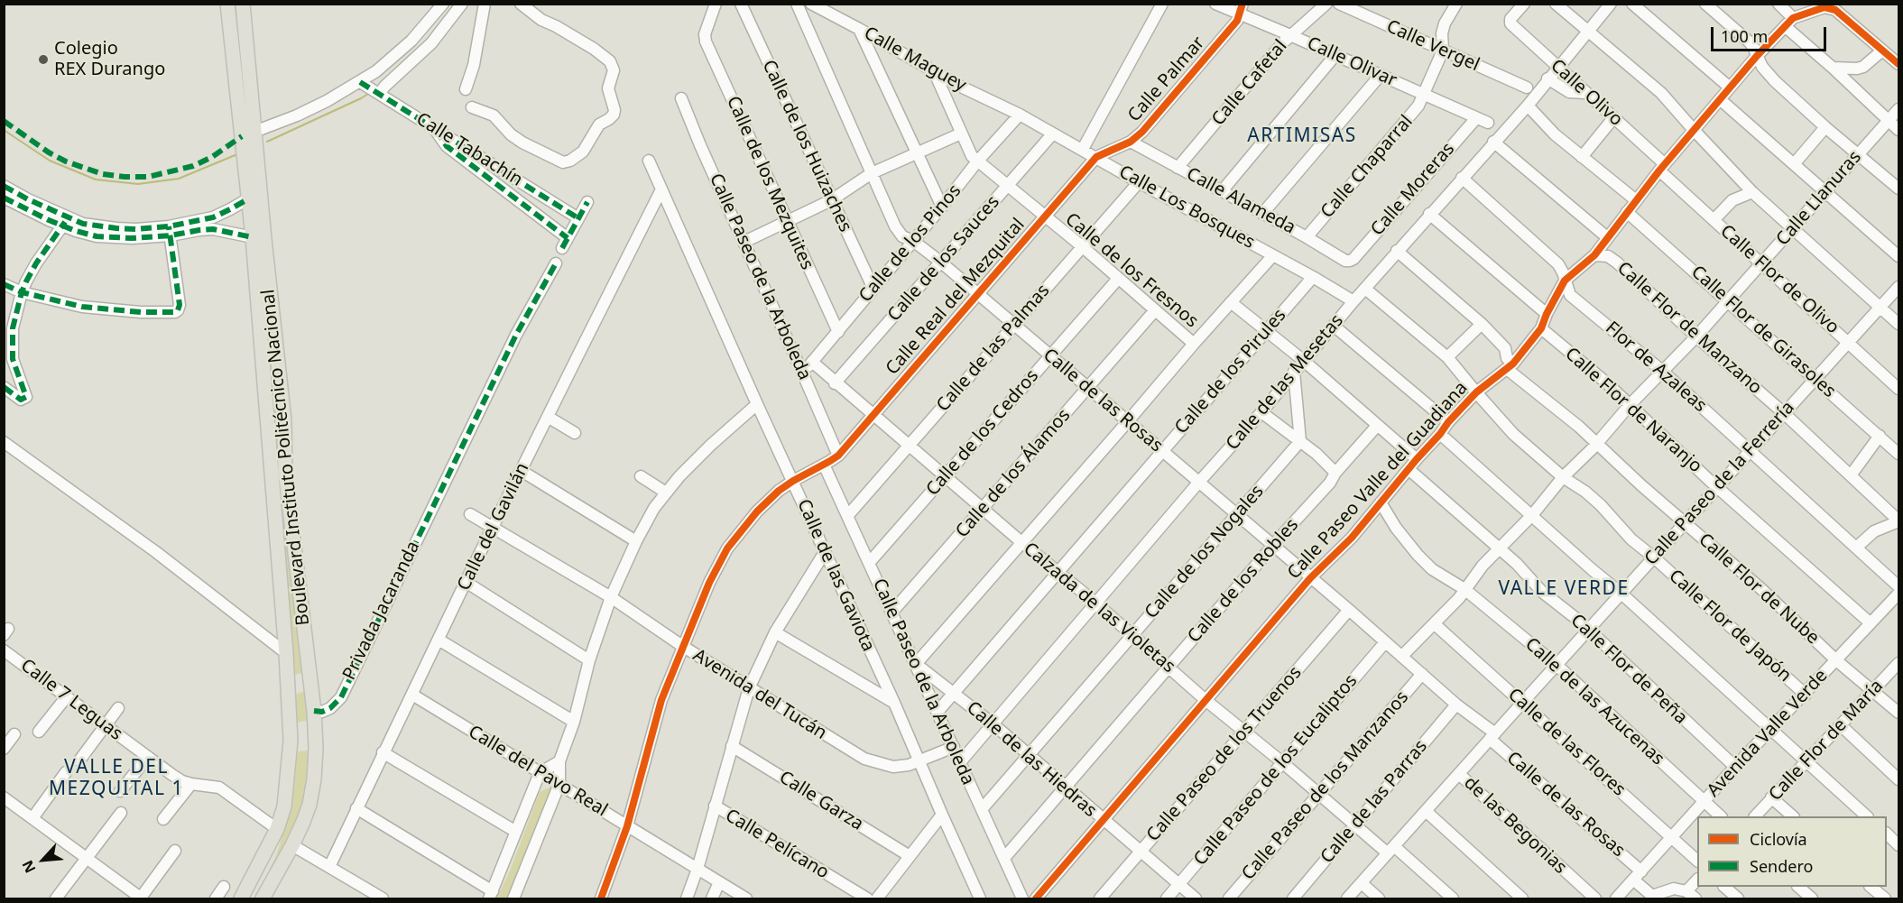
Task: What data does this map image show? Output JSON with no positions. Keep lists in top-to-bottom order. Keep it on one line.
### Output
{"streets":{"main road":["Boulevard Instituto Politécnico Nacional"],"street":["Calle Vergel","Calle Maguey","Calle Olivar","Calle Palmar","Calle Cafetal","Calle Olivo","Calle de los Huizaches","Calle Tabachín","Calle Chaparral","Calle de los Mezquites","Calle Moreras","Calle Llanuras","Calle Alameda","Calle Los Bosques","Calle de los Pinos","Calle de los Sauces","Calle de los Fresnos","Calle Paseo de la Arboleda","Calle Flor de Olivo","Calle Real del Mezquital","Calle Flor de Manzano","Calle Flor de Girasoles","Calle de las Palmas","Flor de Azaleas","Calle de los Pirules","Calle de las Mesetas","Calle de las Rosas","Calle Flor de Naranjo","Calle de los Cedros","Calle de los Álamos","Calle Paseo Valle del Guadiana","Calle Paseo de la Ferrería","Calle del Gavilán","Calle de los Nogales","Calle de las Gaviota","Calle de los Robles","Calle Flor de Nube","Calzada de las Violetas","Privada Jacaranda","Calle Flor de Japón","Calle Flor de Peña","Avenida del Tucán","Calle 7 Leguas","Calle de las Azucenas","Avenida Valle Verde","Calle Flor de María","Calle de las Flores","Calle Paseo de los Truenos","Calle de las Hiedras","Calle Paseo de los Eucaliptos","Calle del Pavo Real","Calle Paseo de los Manzanos","Calle Garza","Calle de las Parras","de las Begonias","Calle Pelícano"]},"crossings":[["Calle Vergel","Calle Chaparral"],["Calle Maguey","Calle Los Bosques"],["Calle Maguey","Calle de los Pinos"],["Calle Maguey","Calle de los Fresnos"],["Calle Olivar","Calle Palmar"],["Calle Olivar","Calle Cafetal"],["Calle Olivar","Calle Chaparral"],["Calle Olivar","Calle Moreras"],["Calle Palmar","Calle Alameda"],["Calle Palmar","Calle Los Bosques"],["Calle Palmar","Calle Real del Mezquital"],["Calle Cafetal","Calle Alameda"],["Calle Olivo","Calle Flor de Olivo"],["Calle Olivo","Calle de las Mesetas"],["Calle Olivo","Calle Paseo Valle del Guadiana"],["Calle de los Huizaches","Calle de los Pinos"],["Calle Chaparral","Calle Alameda"],["Calle de los Mezquites","Calle de los Pinos"],["Calle Moreras","Calle Alameda"],["Calle Llanuras","Calle Flor de Olivo"],["Calle Llanuras","Calle Flor de Manzano"],["Calle Llanuras","Calle Flor de Girasoles"],["Calle Llanuras","Flor de Azaleas"],["Calle Llanuras","Calle de las Rosas"],["Calle Llanuras","Calle Flor de Naranjo"],["Calle Llanuras","Calle Flor de Nube"],["Calle Llanuras","Calle Flor de Japón"],["Calle Llanuras","Calle Flor de Peña"],["Calle Llanuras","Calle de las Azucenas"],["Calle Llanuras","Calle de las Flores"],["Calle Los Bosques","Calle de los Pinos"],["Calle Los Bosques","Calle de los Sauces"],["Calle Los Bosques","Calle Real del Mezquital"],["Calle Los Bosques","Calle de las Palmas"],["Calle Los Bosques","Calle de los Pirules"],["Calle Los Bosques","Calle de las Mesetas"],["Calle de los Pinos","Calle de los Fresnos"],["Calle de los Pinos","Calle Paseo de la Arboleda"],["Calle de los Pinos","Calle de las Rosas"],["Calle de los Pinos","Calzada de las Violetas"],["Calle de los Sauces","Calle de los Fresnos"],["Calle de los Sauces","Calle de las Rosas"],["Calle de los Sauces","Calzada de las Violetas"],["Calle de los Fresnos","Calle Real del Mezquital"],["Calle de los Fresnos","Calle de las Palmas"],["Calle de los Fresnos","Calle de los Cedros"],["Calle de los Fresnos","Calle de los Álamos"],["Calle Paseo de la Arboleda","Calle Real del Mezquital"],["Calle Paseo de la Arboleda","Calle de las Palmas"],["Calle Paseo de la Arboleda","Calle de los Pirules"],["Calle Paseo de la Arboleda","Calle de las Mesetas"],["Calle Paseo de la Arboleda","Calle de los Cedros"],["Calle Paseo de la Arboleda","Calle de los Álamos"],["Calle Paseo de la Arboleda","Calle de los Nogales"],["Calle Paseo de la Arboleda","Calle de los Robles"],["Calle Paseo de la Arboleda","Avenida del Tucán"],["Calle Paseo de la Arboleda","Calle de las Hiedras"],["Calle Flor de Olivo","Calle Paseo Valle del Guadiana"],["Calle Flor de Olivo","Calle Paseo de la Ferrería"],["Calle Real del Mezquital","Calle de las Rosas"],["Calle Real del Mezquital","Calle de las Gaviota"],["Calle Real del Mezquital","Calzada de las Violetas"],["Calle Real del Mezquital","Avenida del Tucán"],["Calle Real del Mezquital","Calle del Pavo Real"],["Calle Flor de Manzano","Calle Paseo Valle del Guadiana"],["Calle Flor de Manzano","Calle Paseo de la Ferrería"],["Calle Flor de Girasoles","Calle Paseo Valle del Guadiana"],["Calle Flor de Girasoles","Calle Paseo de la Ferrería"],["Calle de las Palmas","Calle de las Rosas"],["Calle de las Palmas","Calzada de las Violetas"],["Flor de Azaleas","Calle de las Mesetas"],["Flor de Azaleas","Calle Paseo Valle del Guadiana"],["Flor de Azaleas","Calle Paseo de la Ferrería"],["Calle de los Pirules","Calle de las Rosas"],["Calle de los Pirules","Calzada de las Violetas"],["Calle de los Pirules","Calle de las Hiedras"],["Calle de las Mesetas","Calle de las Rosas"],["Calle de las Mesetas","Calle Flor de Nube"],["Calle de las Mesetas","Calzada de las Violetas"],["Calle de las Mesetas","Calle Flor de Japón"],["Calle de las Mesetas","Calle de las Hiedras"],["Calle de las Rosas","Calle de los Cedros"],["Calle de las Rosas","Calle de los Álamos"],["Calle de las Rosas","Calle Paseo Valle del Guadiana"],["Calle de las Rosas","Calle Paseo de la Ferrería"],["Calle de las Rosas","Calle de los Nogales"],["Calle de las Rosas","Calle de los Robles"],["Calle de las Rosas","Avenida Valle Verde"],["Calle de las Rosas","Calle Paseo de los Truenos"],["Calle de las Rosas","Calle Paseo de los Eucaliptos"],["Calle de las Rosas","Calle Paseo de los Manzanos"],["Calle de las Rosas","Calle de las Parras"],["Calle Flor de Naranjo","Calle Paseo Valle del Guadiana"],["Calle Flor de Naranjo","Calle Paseo de la Ferrería"],["Calle Flor de Naranjo","Avenida Valle Verde"],["Calle de los Cedros","Calzada de las Violetas"],["Boulevard Instituto Politécnico Nacional","Privada Jacaranda"],["Boulevard Instituto Politécnico Nacional","Calle 7 Leguas"],["Calle de los Álamos","Calzada de las Violetas"],["Calle Paseo Valle del Guadiana","Calle Flor de Nube"],["Calle Paseo Valle del Guadiana","Calzada de las Violetas"],["Calle Paseo Valle del Guadiana","Calle Flor de Japón"],["Calle Paseo Valle del Guadiana","Calle Flor de Peña"],["Calle Paseo Valle del Guadiana","Calle de las Azucenas"],["Calle Paseo Valle del Guadiana","Calle de las Hiedras"],["Calle Paseo de la Ferrería","Calle Flor de Nube"],["Calle Paseo de la Ferrería","Calzada de las Violetas"],["Calle Paseo de la Ferrería","Calle Flor de Japón"],["Calle Paseo de la Ferrería","Calle Flor de Peña"],["Calle Paseo de la Ferrería","Calle de las Azucenas"],["Calle Paseo de la Ferrería","Calle de las Flores"],["Calle Paseo de la Ferrería","de las Begonias"],["Calle del Gavilán","Calle de las Gaviota"],["Calle del Gavilán","Avenida del Tucán"],["Calle del Gavilán","Calle del Pavo Real"],["Calle de los Nogales","Calzada de las Violetas"],["Calle de los Nogales","Calle de las Hiedras"],["Calle de las Gaviota","Avenida del Tucán"],["Calle de los Robles","Calzada de las Violetas"],["Calle de los Robles","Calle de las Hiedras"],["Calle Flor de Nube","Avenida Valle Verde"],["Calle Flor de Nube","Calle Flor de María"],["Calzada de las Violetas","Calle Paseo de los Truenos"],["Calzada de las Violetas","Calle Paseo de los Eucaliptos"],["Calzada de las Violetas","Calle Paseo de los Manzanos"],["Calzada de las Violetas","Calle de las Parras"],["Calle Flor de Japón","Avenida Valle Verde"],["Calle Flor de Peña","Avenida Valle Verde"],["Calle de las Azucenas","Avenida Valle Verde"],["Avenida Valle Verde","Calle de las Flores"],["Calle Paseo de los Truenos","Calle de las Hiedras"],["Calle de las Hiedras","Calle Paseo de los Eucaliptos"]],"districts":["ARTIMISAS","VALLE VERDE","VALLE DEL MEZQUITAL 1"],"places":["Colegio REX Durango"],"legend":["Ciclovía","Sendero"],"scale_bar":"100 m","north":"bottom left"}
